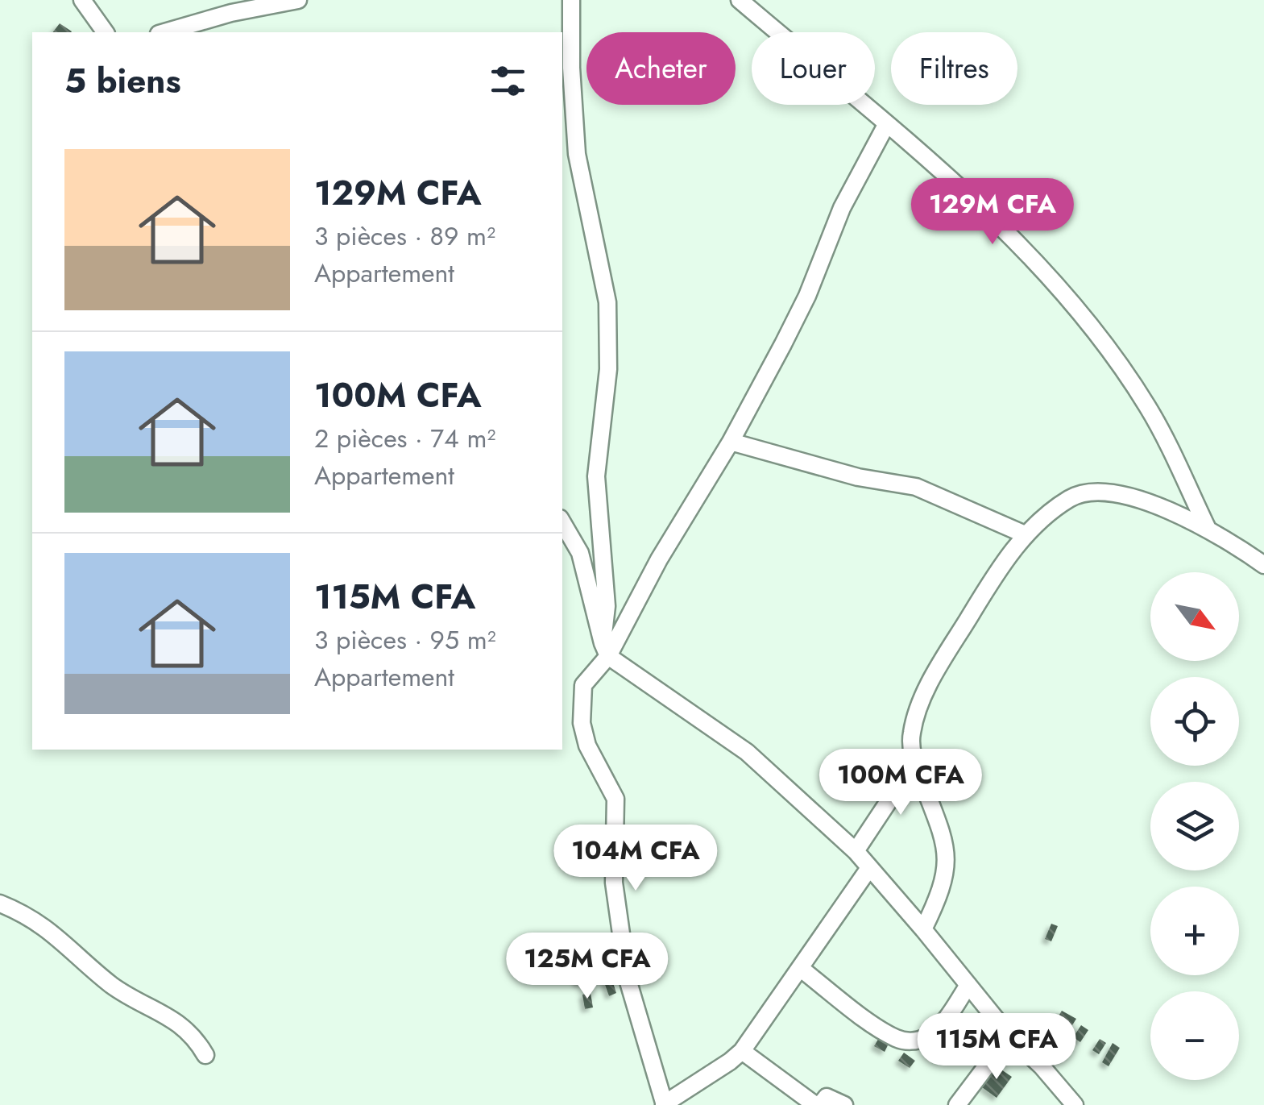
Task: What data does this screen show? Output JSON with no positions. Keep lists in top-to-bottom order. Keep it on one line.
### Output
{"north":"bottom right","page":{"chip":["Acheter","Louer","Filtres"],"heading":"5 biens","list":[{"name":"129M CFA","note":"3 pièces · 89 m² · Appartement"},{"name":"100M CFA","note":"2 pièces · 74 m² · Appartement"},{"name":"115M CFA","note":"3 pièces · 95 m² · Appartement"}],"price":["129M CFA","100M CFA","104M CFA","125M CFA","115M CFA"],"map_buttons":["+","−"]}}
